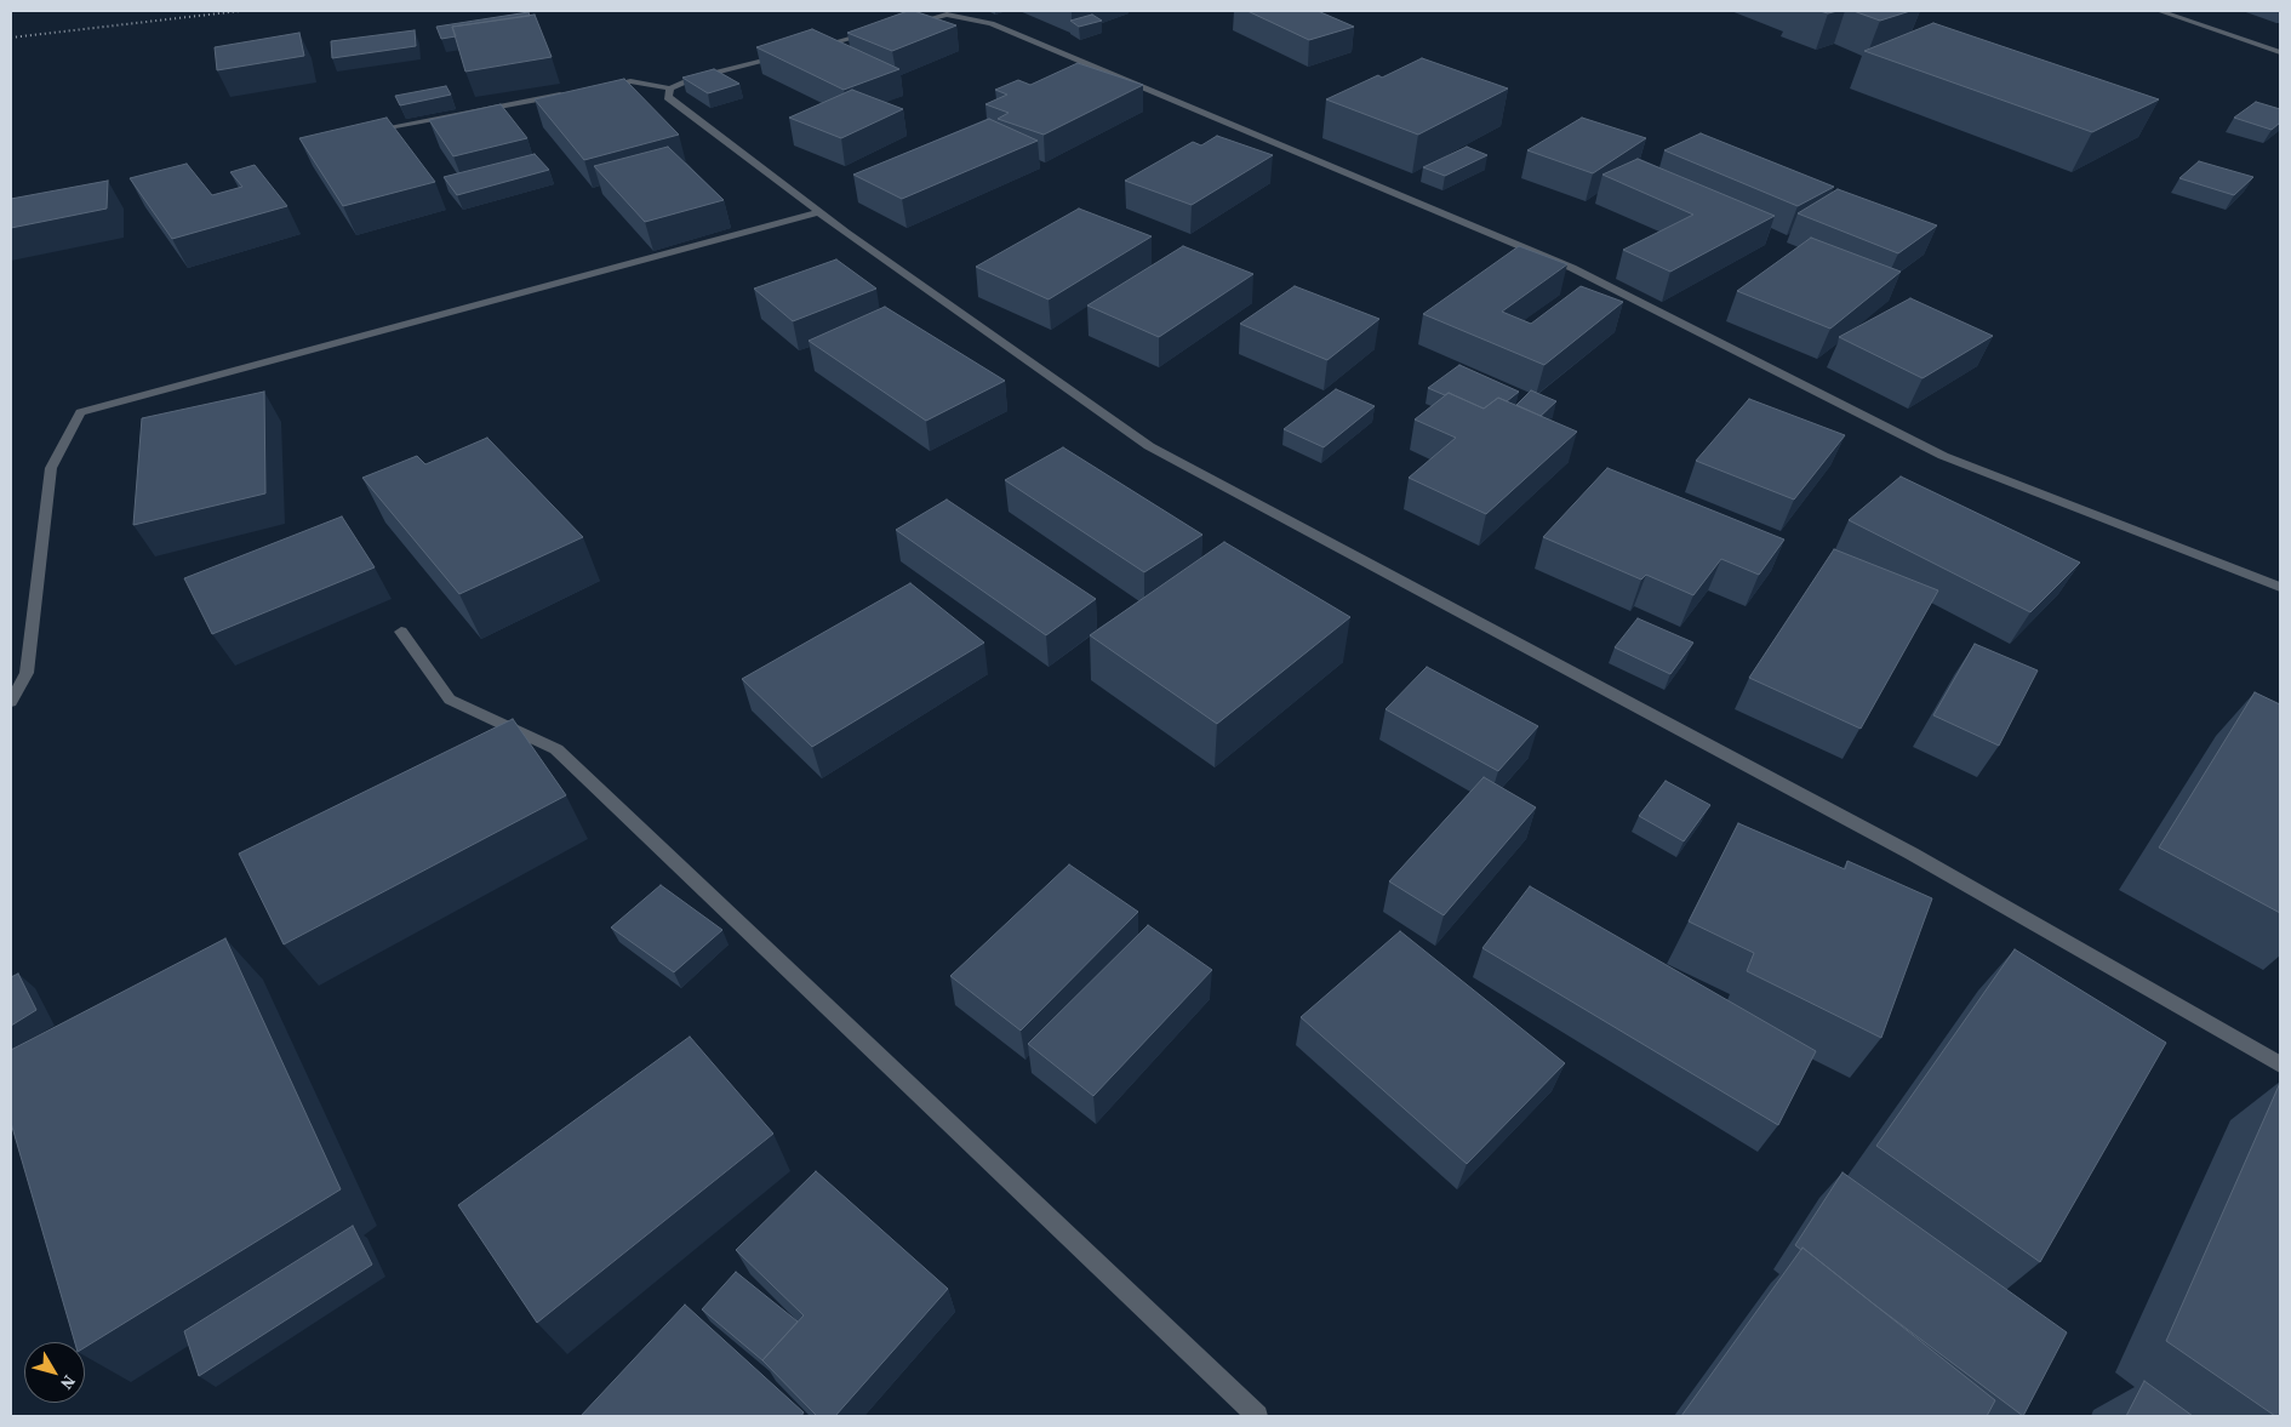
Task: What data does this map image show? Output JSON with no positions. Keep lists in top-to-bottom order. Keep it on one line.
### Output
{"north":"bottom right"}
